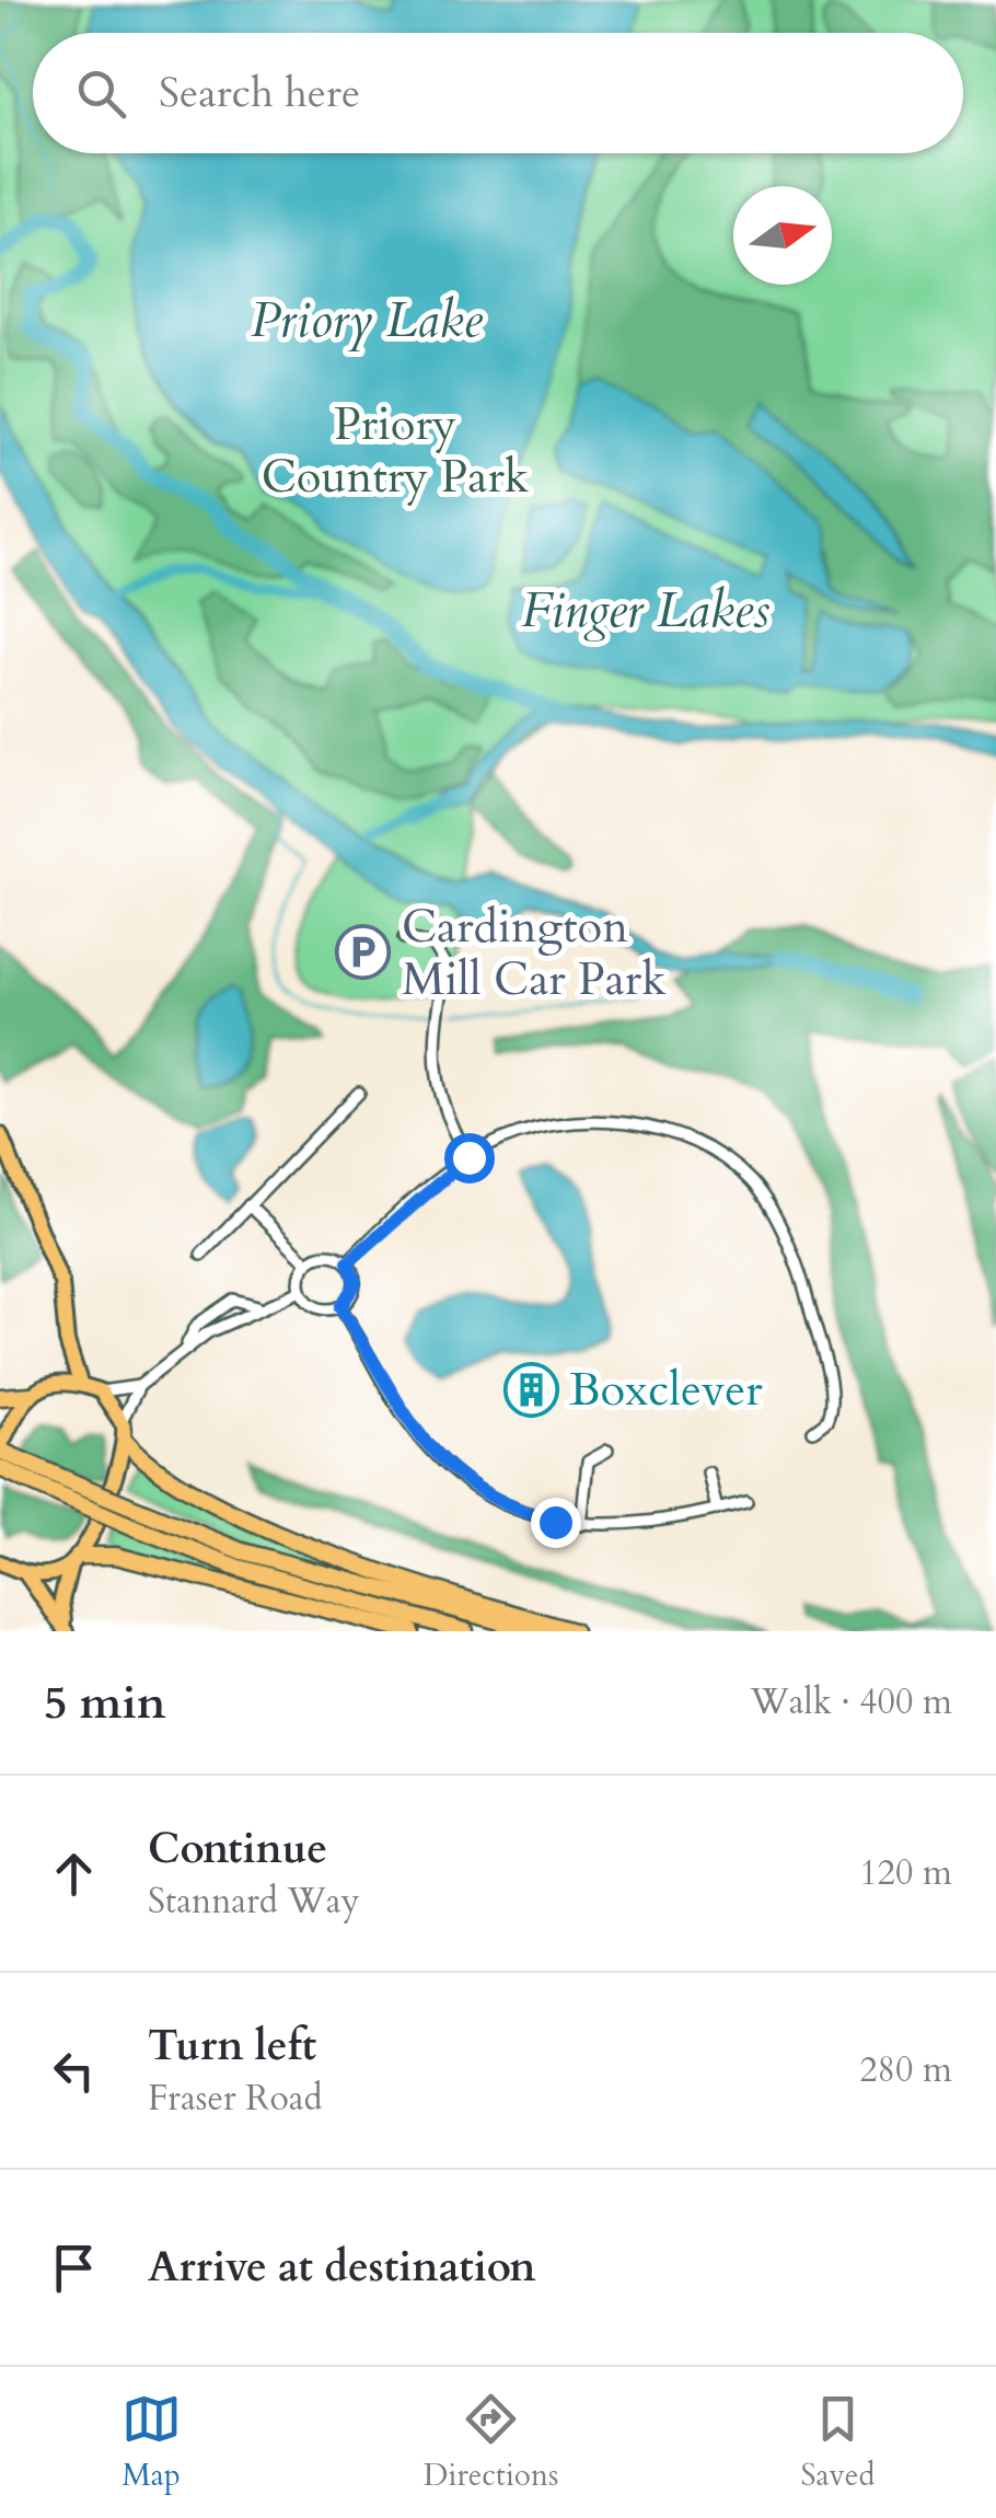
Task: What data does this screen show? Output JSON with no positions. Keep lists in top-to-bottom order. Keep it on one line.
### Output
{"water":["Priory Lake","Finger Lakes"],"parks":["Priory Country Park"],"places":{"parking":["Cardington Mill Car Park"],"building":["Boxclever"]},"north":"right","page":{"search":"Search here","heading":["5 min","Walk · 400 m"],"list":[["Continue","Stannard Way","120 m"],["Turn left","Fraser Road","280 m"],"Arrive at destination"],"nav":["Map","Directions","Saved"]}}
